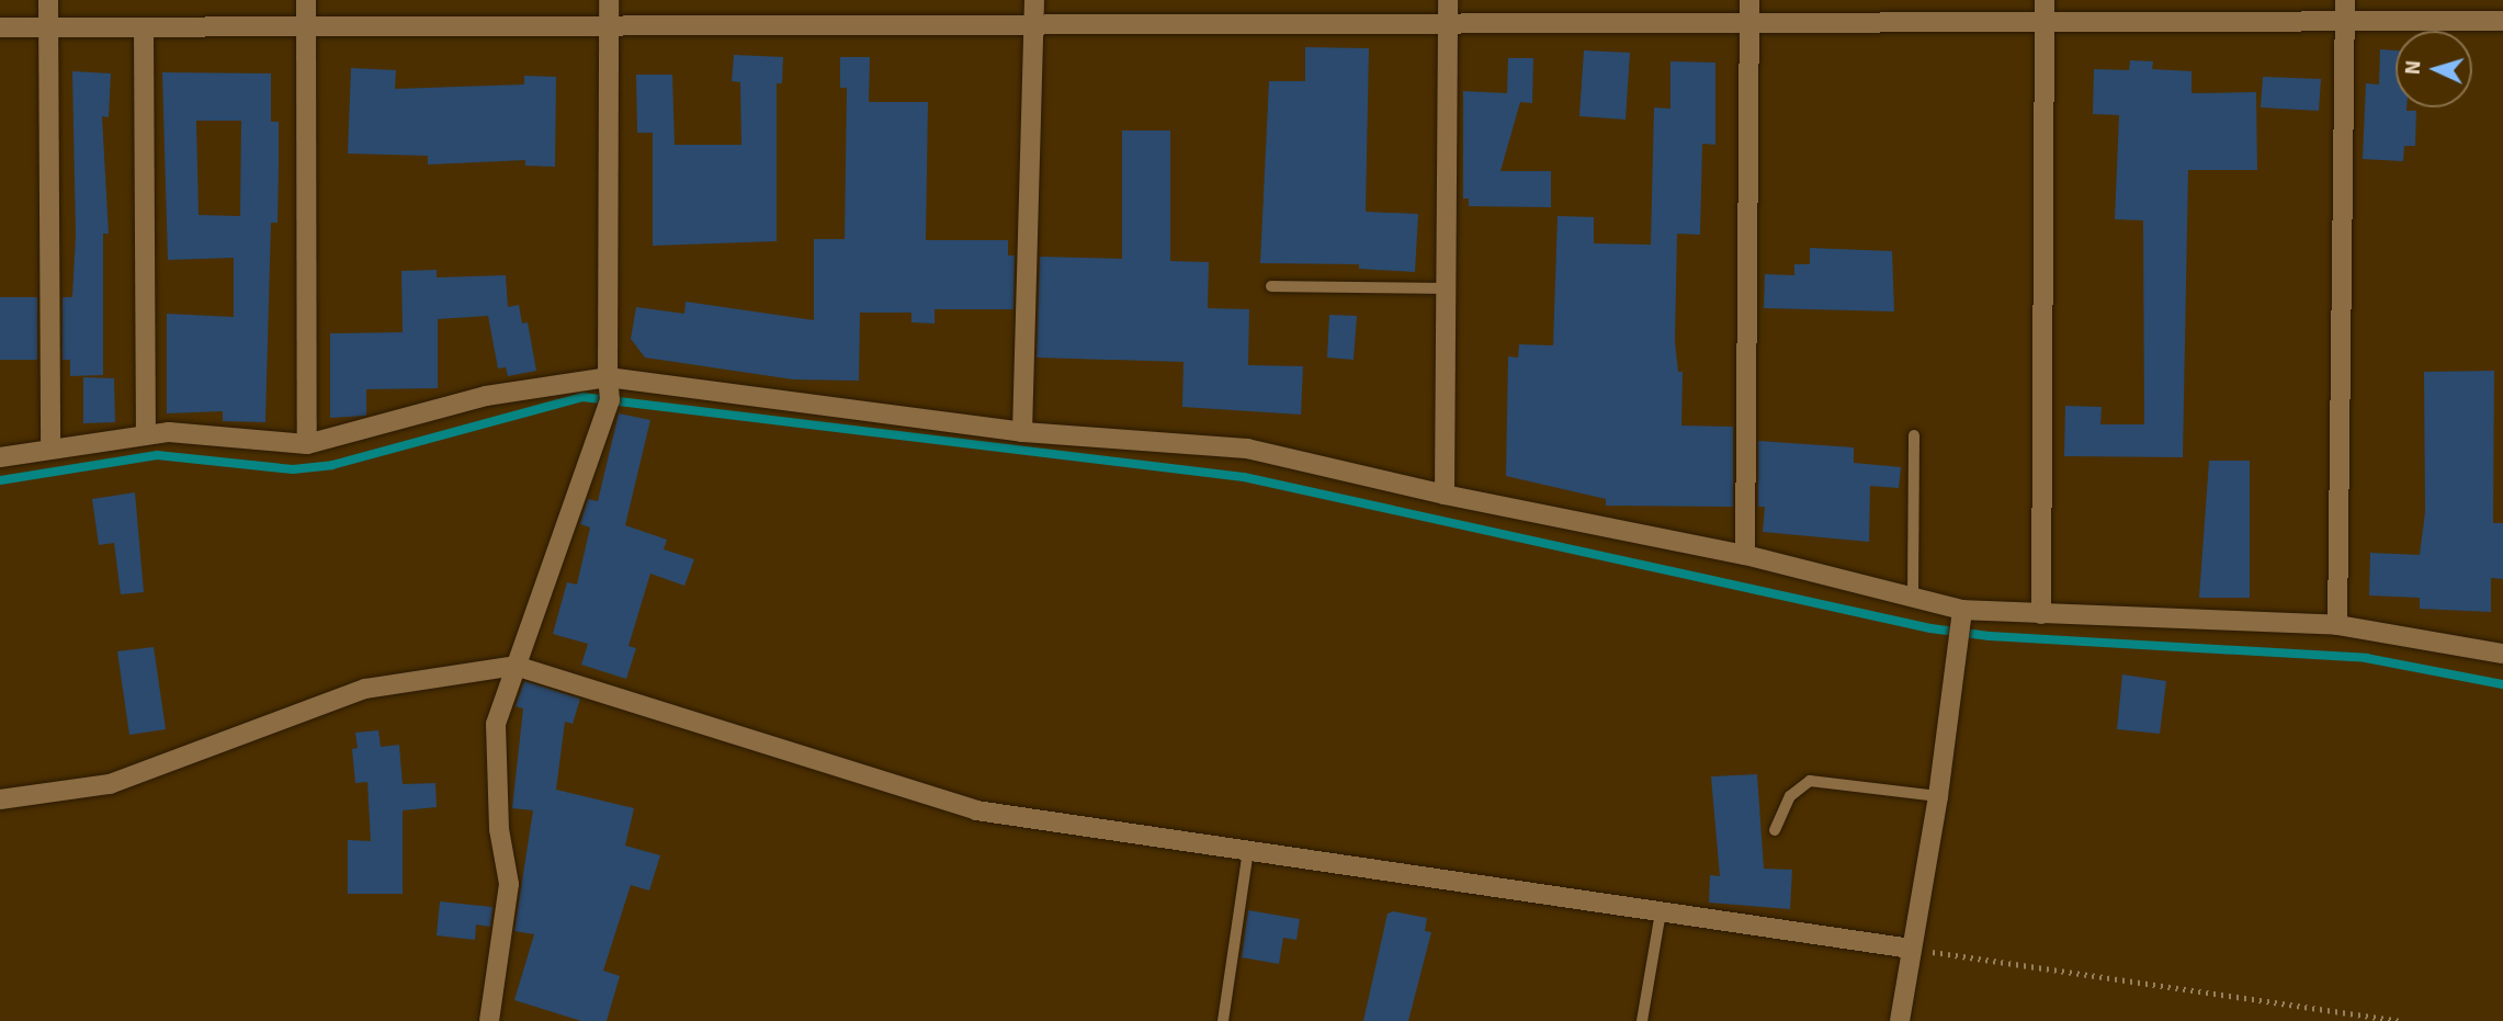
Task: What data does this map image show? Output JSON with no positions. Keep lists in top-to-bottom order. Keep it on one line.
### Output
{"north":"left"}
